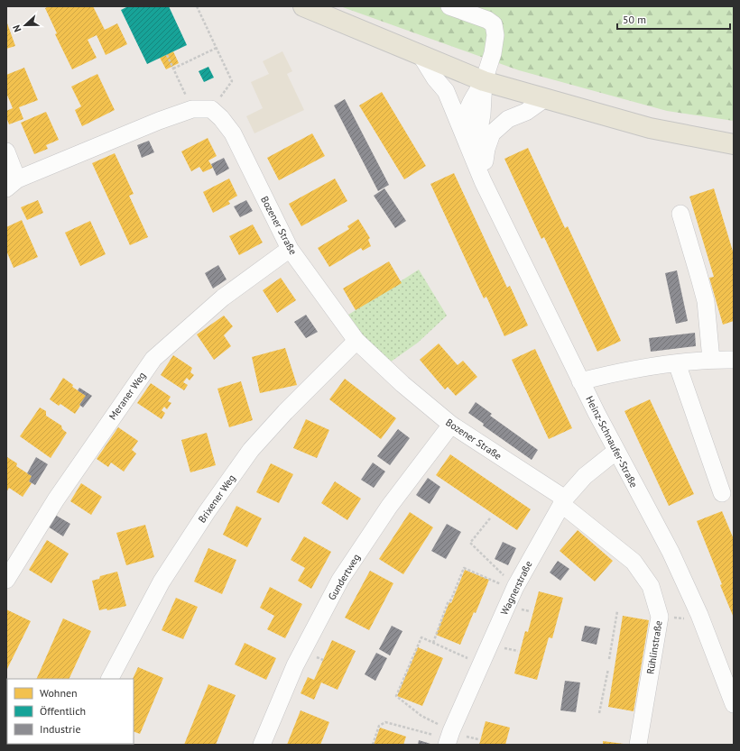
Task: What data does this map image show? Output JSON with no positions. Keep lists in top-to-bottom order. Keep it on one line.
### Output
{"streets":{"street":["Bozener Straße","Meraner Weg","Heinz-Schnaufer-Straße","Brixener Weg","Gundertweg","Wagnerstraße","Rühlinstraße"]},"crossings":[["Bozener Straße","Meraner Weg"],["Bozener Straße","Brixener Weg"],["Bozener Straße","Gundertweg"],["Bozener Straße","Wagnerstraße"],["Bozener Straße","Rühlinstraße"],["Heinz-Schnaufer-Straße","Wagnerstraße"],["Wagnerstraße","Rühlinstraße"]],"legend":["Wohnen","Öffentlich","Industrie"],"scale_bar":"50 m","north":"left"}
